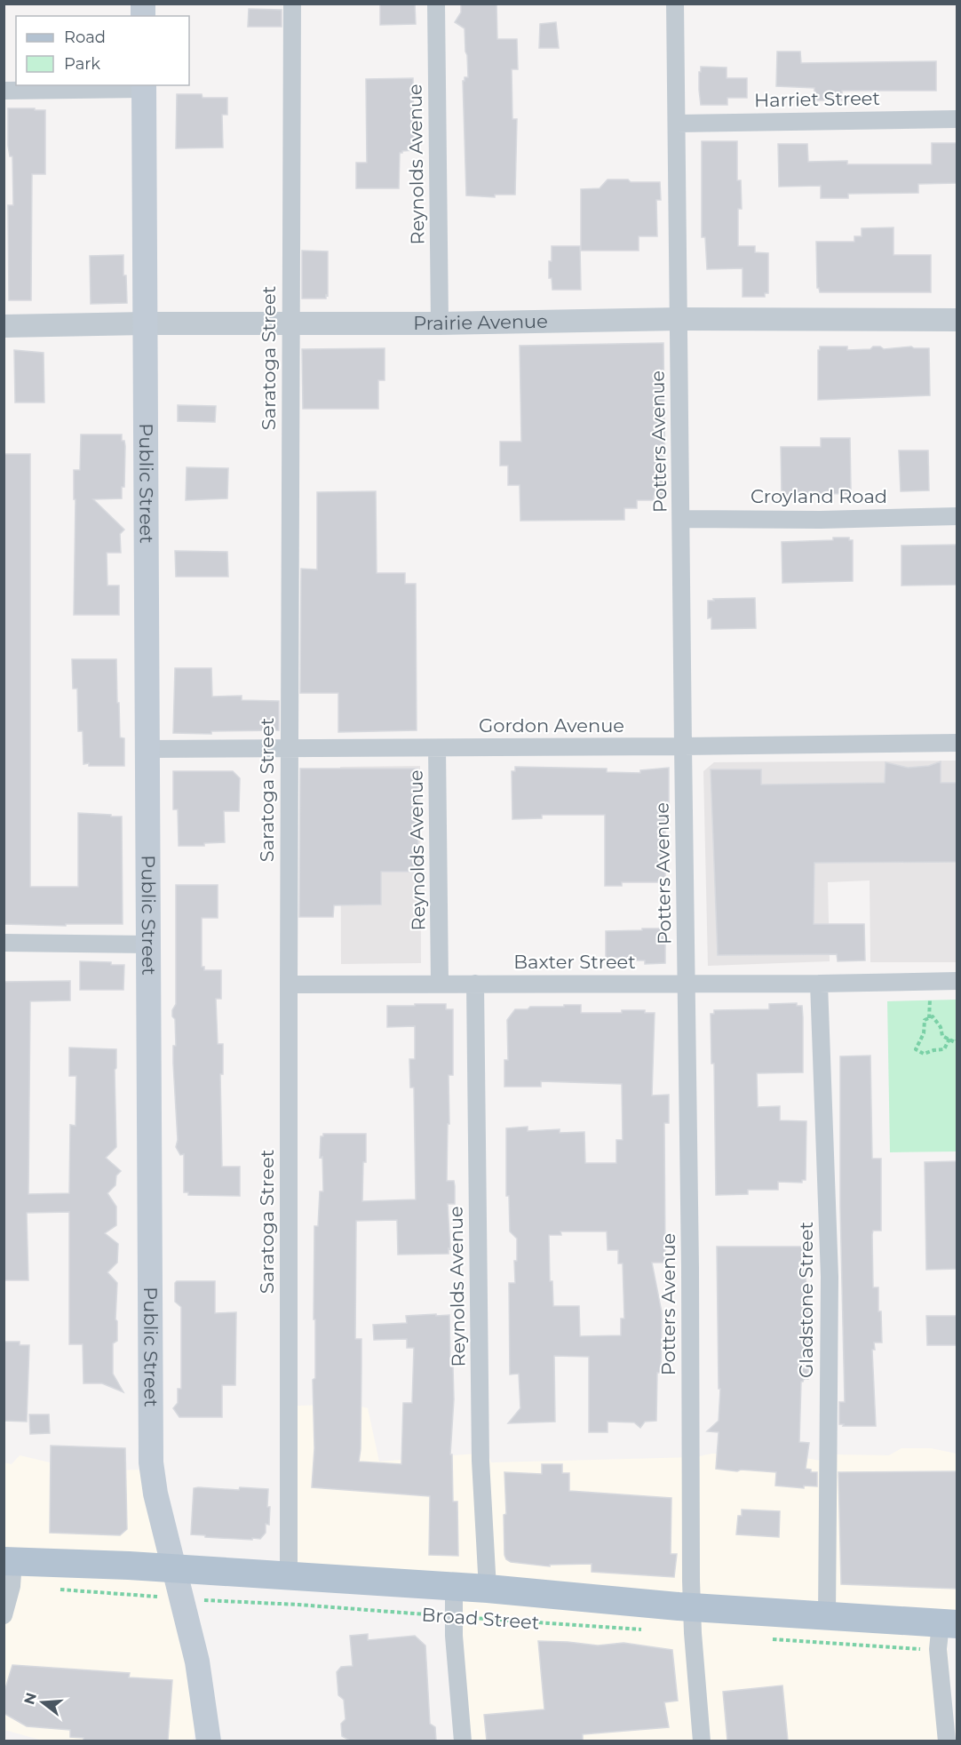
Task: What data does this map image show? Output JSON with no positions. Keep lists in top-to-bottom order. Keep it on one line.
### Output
{"streets":{"main road":["Public Street","Broad Street"],"street":["Harriet Street","Reynolds Avenue","Prairie Avenue","Saratoga Street","Potters Avenue","Croyland Road","Gordon Avenue","Baxter Street","Gladstone Street"]},"crossings":[["Harriet Street","Potters Avenue"],["Reynolds Avenue","Prairie Avenue"],["Reynolds Avenue","Gordon Avenue"],["Reynolds Avenue","Baxter Street"],["Reynolds Avenue","Broad Street"],["Prairie Avenue","Saratoga Street"],["Prairie Avenue","Potters Avenue"],["Prairie Avenue","Public Street"],["Saratoga Street","Gordon Avenue"],["Saratoga Street","Baxter Street"],["Saratoga Street","Broad Street"],["Potters Avenue","Croyland Road"],["Potters Avenue","Gordon Avenue"],["Potters Avenue","Baxter Street"],["Potters Avenue","Broad Street"],["Public Street","Gordon Avenue"],["Public Street","Broad Street"],["Baxter Street","Gladstone Street"],["Gladstone Street","Broad Street"]],"legend":["Road","Park"],"north":"left"}
